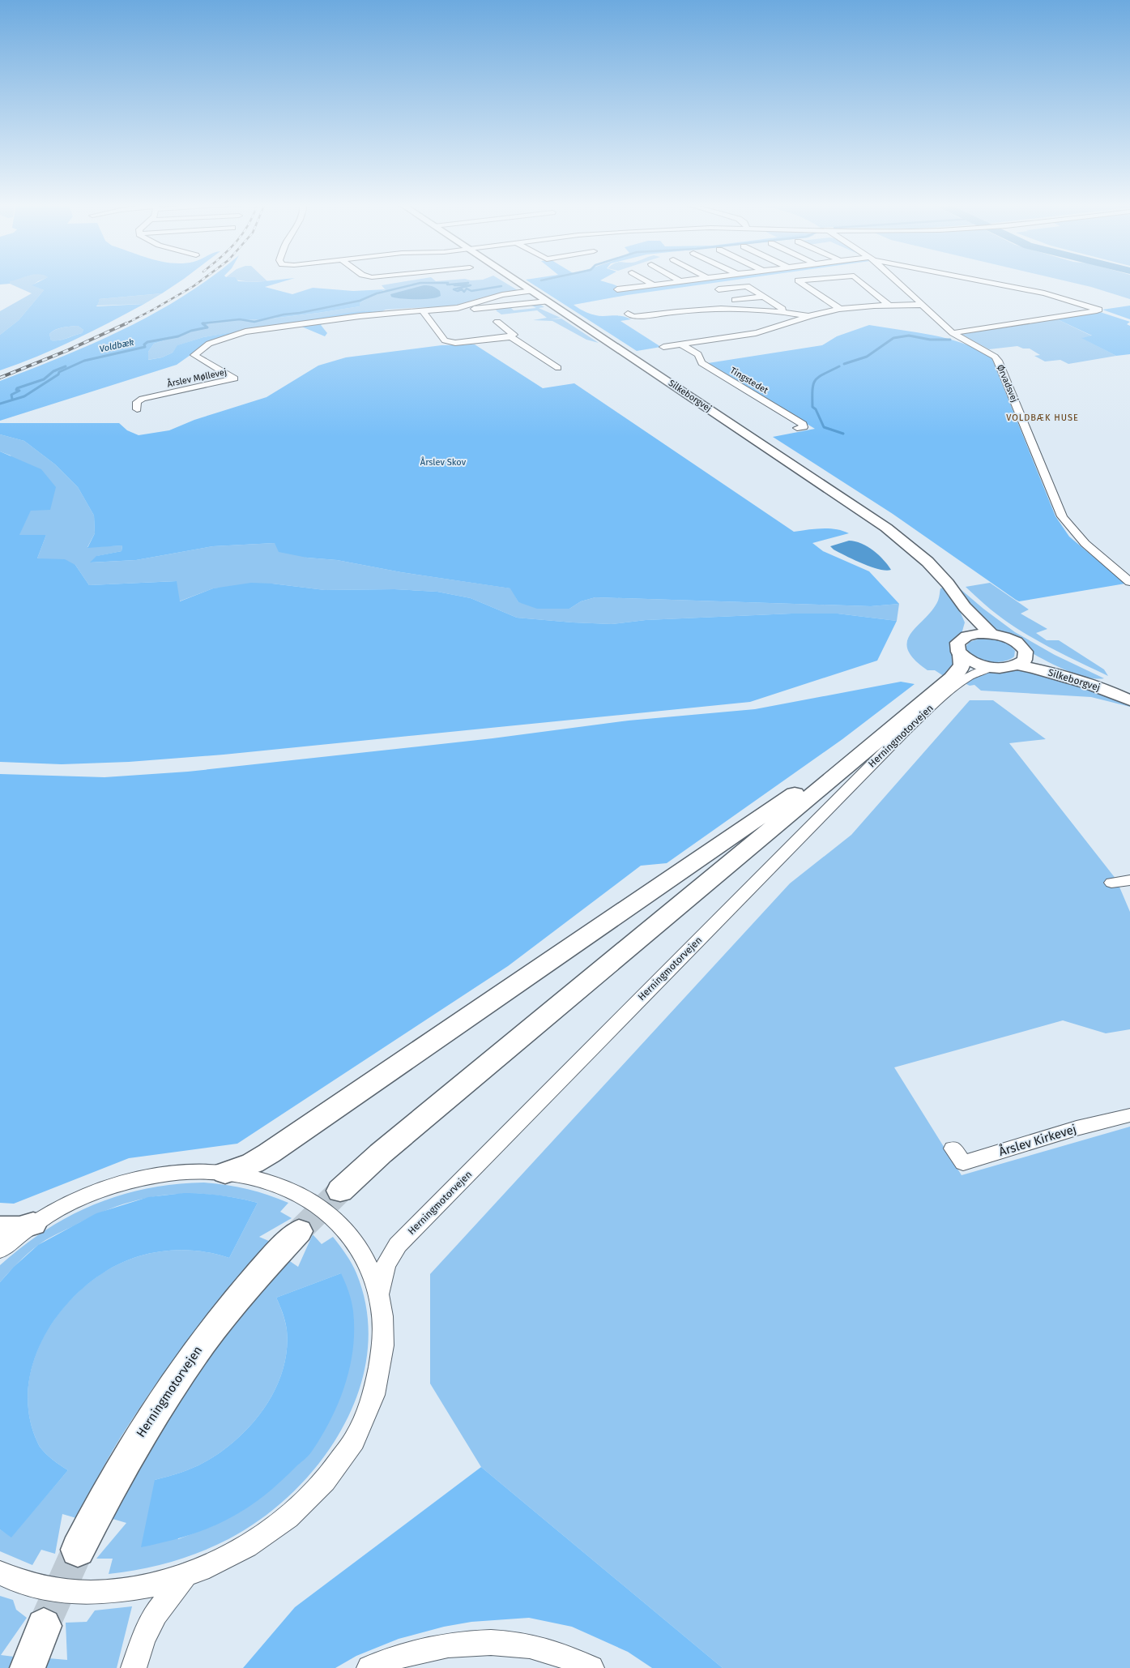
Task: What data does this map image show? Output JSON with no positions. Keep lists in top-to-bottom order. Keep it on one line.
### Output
{"streets":{"highway":["Herningmotorvejen"],"main road":["Silkeborgvej"],"street":["Årslev Møllevej","Tingstedet","Ørvadsvej","Årslev Kirkevej"]},"crossings":[["Årslev Møllevej","Silkeborgvej"]],"districts":["VOLDBÆK HUSE"],"water":["Voldbæk"],"parks":["Årslev Skov"]}
